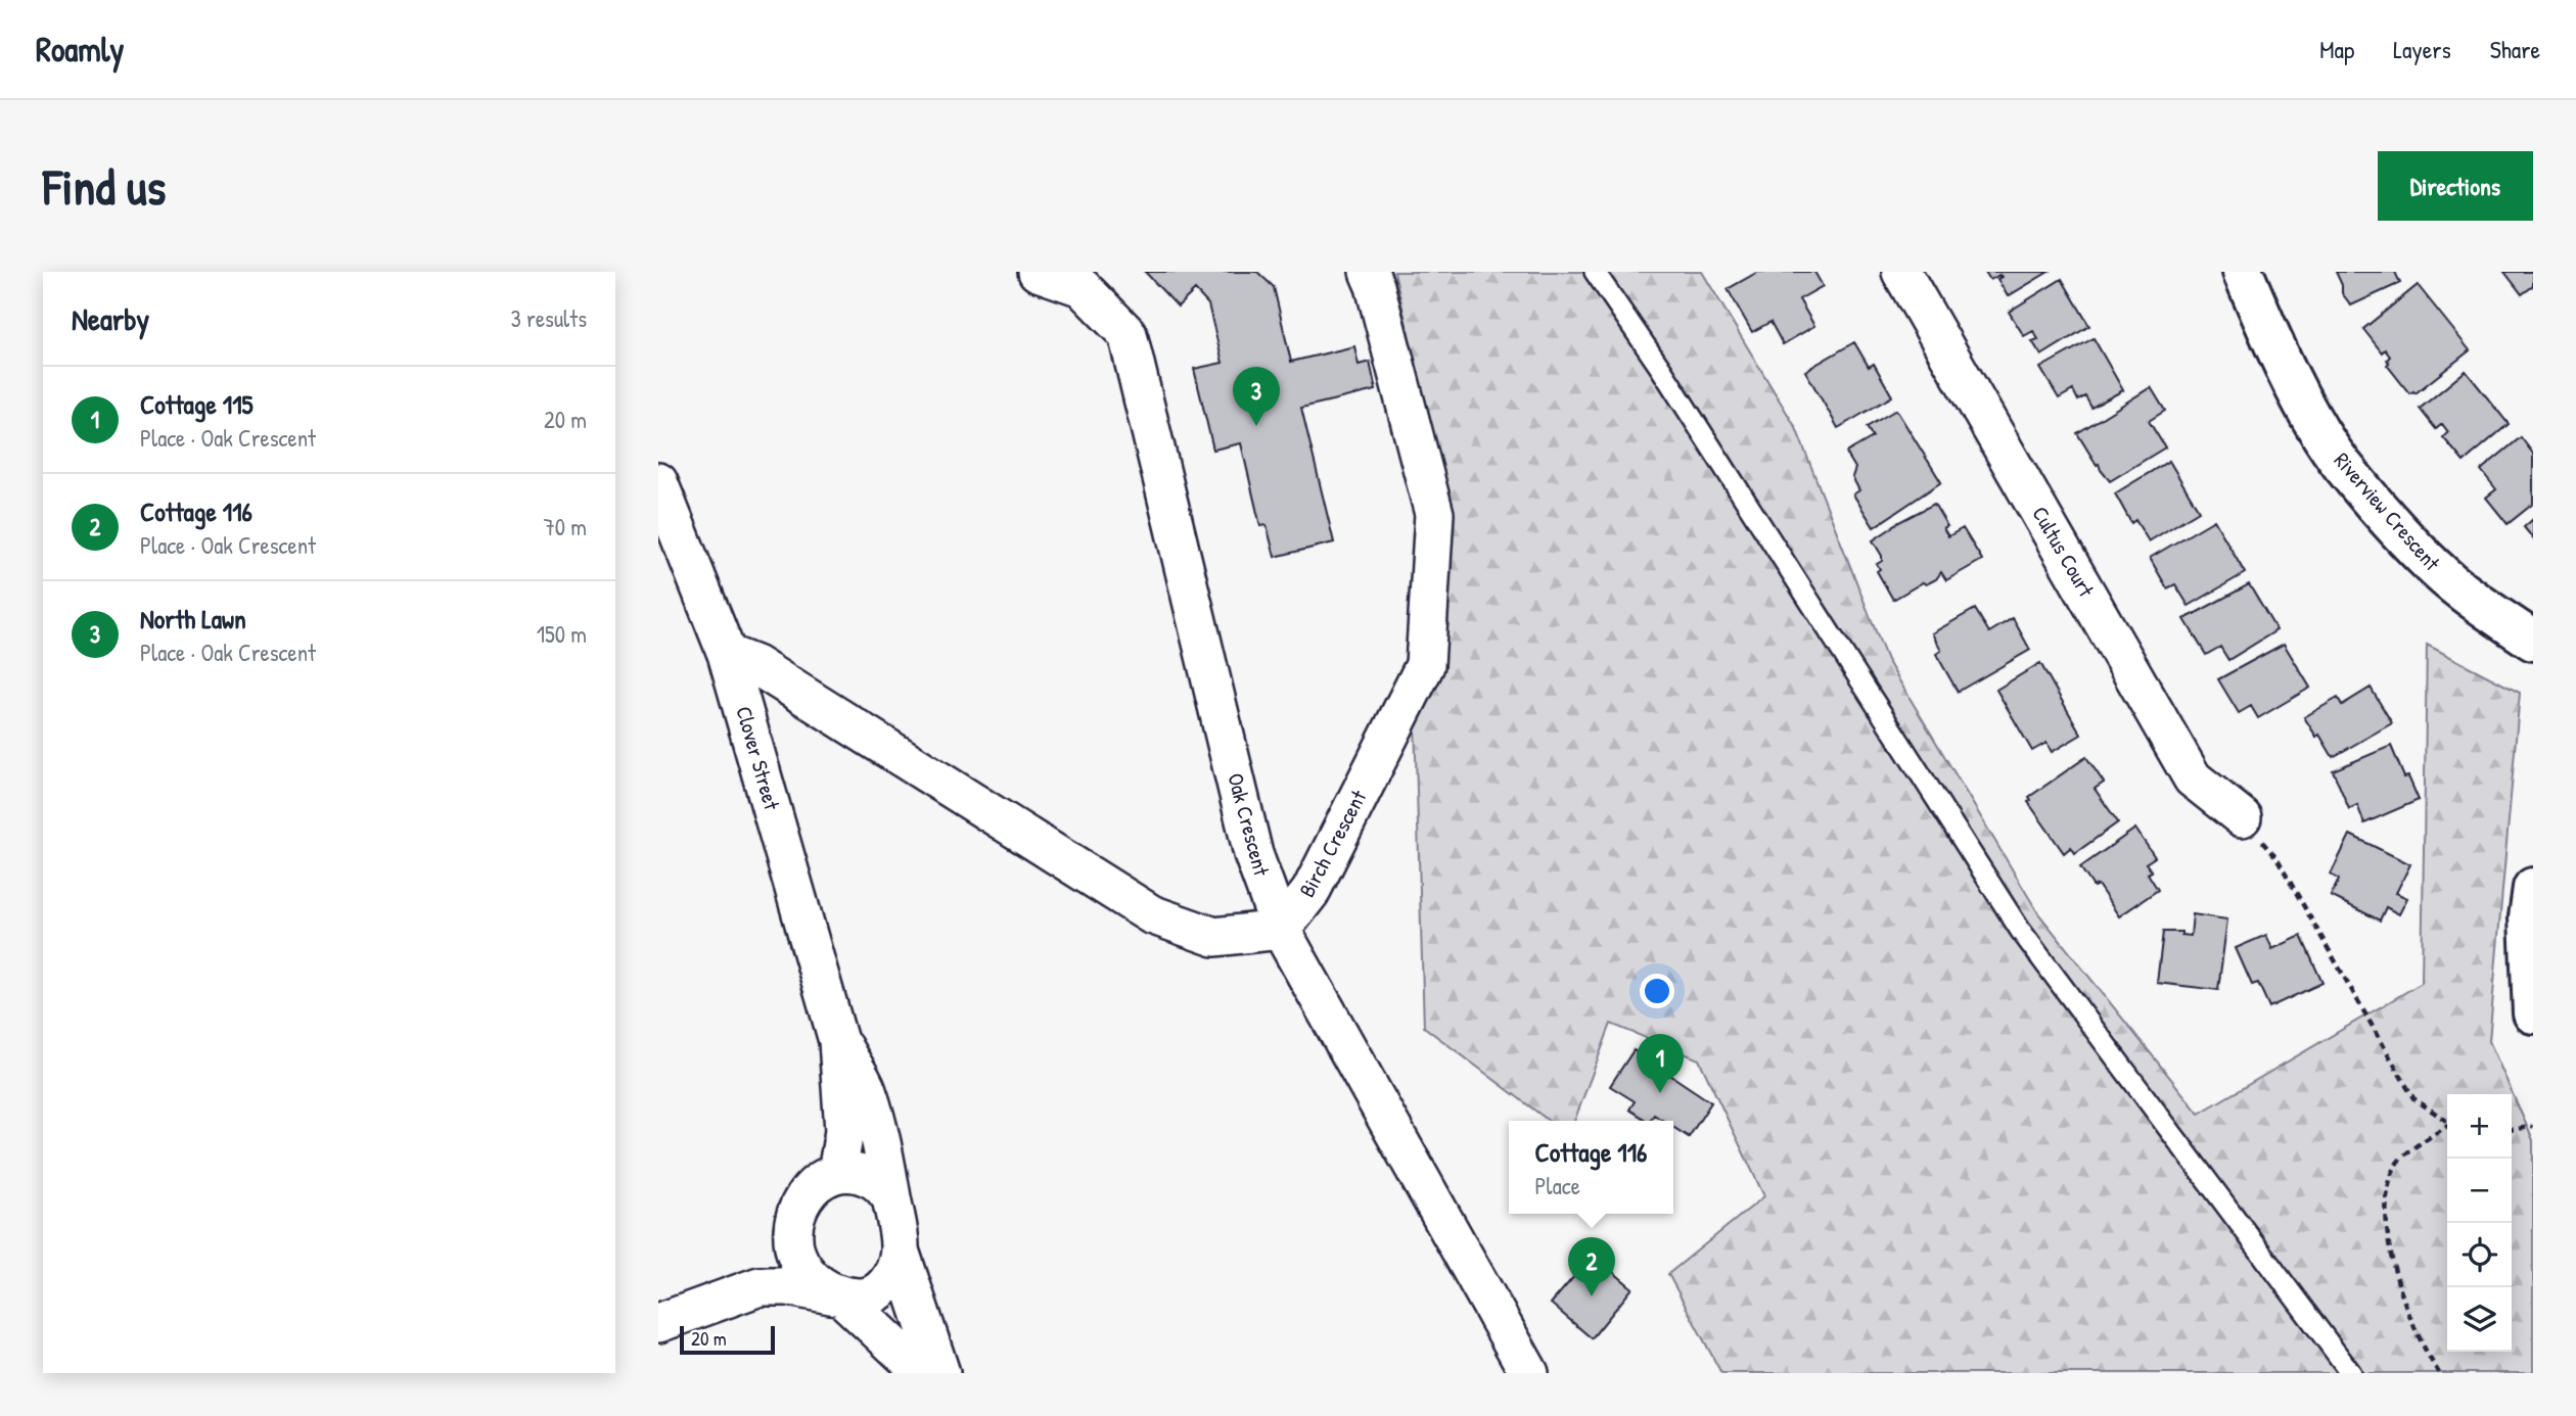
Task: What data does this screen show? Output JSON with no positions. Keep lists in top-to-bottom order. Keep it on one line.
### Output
{"streets":{"street":["Riverview Crescent","Cultus Court","Clover Street","Oak Crescent","Birch Crescent"]},"crossings":[["Oak Crescent","Birch Crescent"]],"scale_bar":"20 m","page":{"header":"Roamly","nav":["Map","Layers","Share"],"buttons":"Directions","title":"Find us","heading":["Nearby","3 results"],"list":[{"mark":"1","name":"Cottage 115","note":"Place · Oak Crescent","value":"20 m"},{"mark":"2","name":"Cottage 116","note":"Place · Oak Crescent","value":"70 m"},{"mark":"3","name":"North Lawn","note":"Place · Oak Crescent","value":"150 m"}],"pins":["3","1","2"],"map_buttons":["+","−"],"popup":["Cottage 116","Place"],"scale":"20 m"}}
